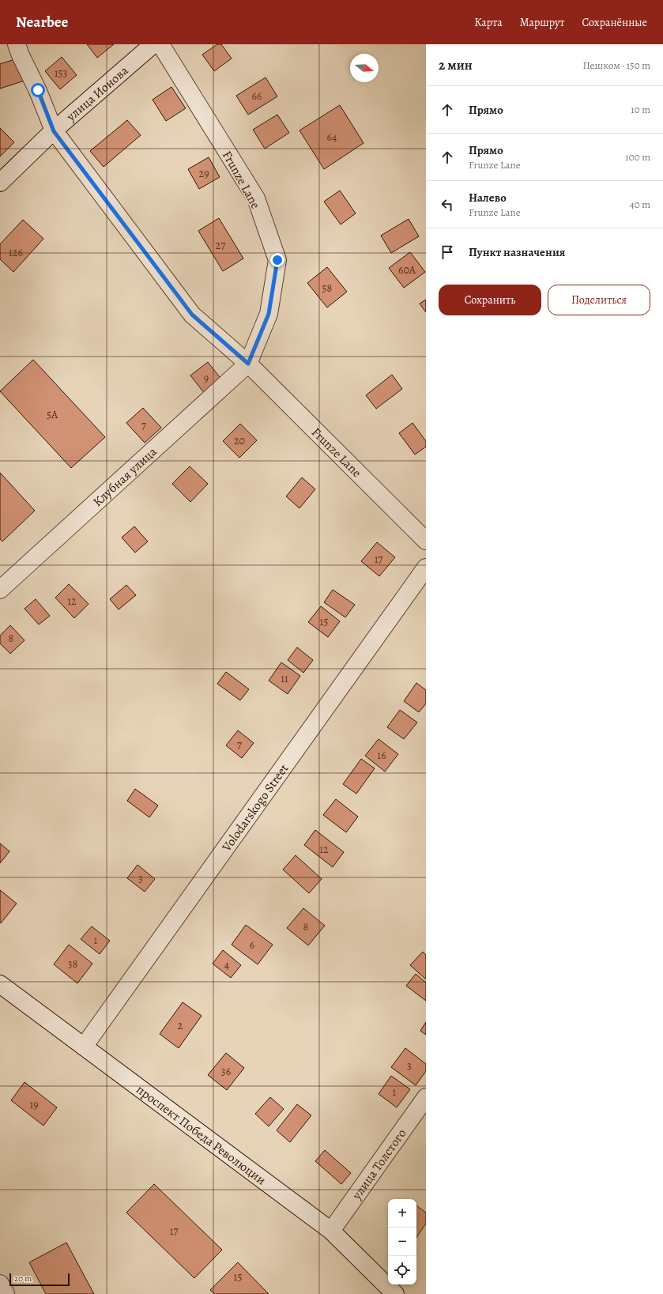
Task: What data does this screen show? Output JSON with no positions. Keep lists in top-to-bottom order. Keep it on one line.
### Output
{"streets":{"street":["улица Ионова","Frunze Lane","Клубная улица","Volodarskogo Street","проспект Победа Революции","улица Толстого"]},"crossings":[["улица Ионова","Frunze Lane"],["Frunze Lane","Клубная улица"],["Volodarskogo Street","проспект Победа Революции"],["проспект Победа Революции","улица Толстого"]],"house_numbers":["153","66","64","29","27","126","60А","58","9","5А","7","20","17","12","15","8","11","7","16","12","3","8","1","6","38","4","2","3","36","1","19","17","15"],"scale_bar":"20 m","north":"right","page":{"header":"Nearbee","nav":["Карта","Маршрут","Сохранённые"],"heading":["2 мин","Пешком · 150 m"],"list":[["Прямо","10 m"],["Прямо","Frunze Lane","100 m"],["Налево","Frunze Lane","40 m"],"Пункт назначения"],"buttons":["Сохранить","Поделиться"],"map_buttons":["+","−"],"scale":"20 m"}}
